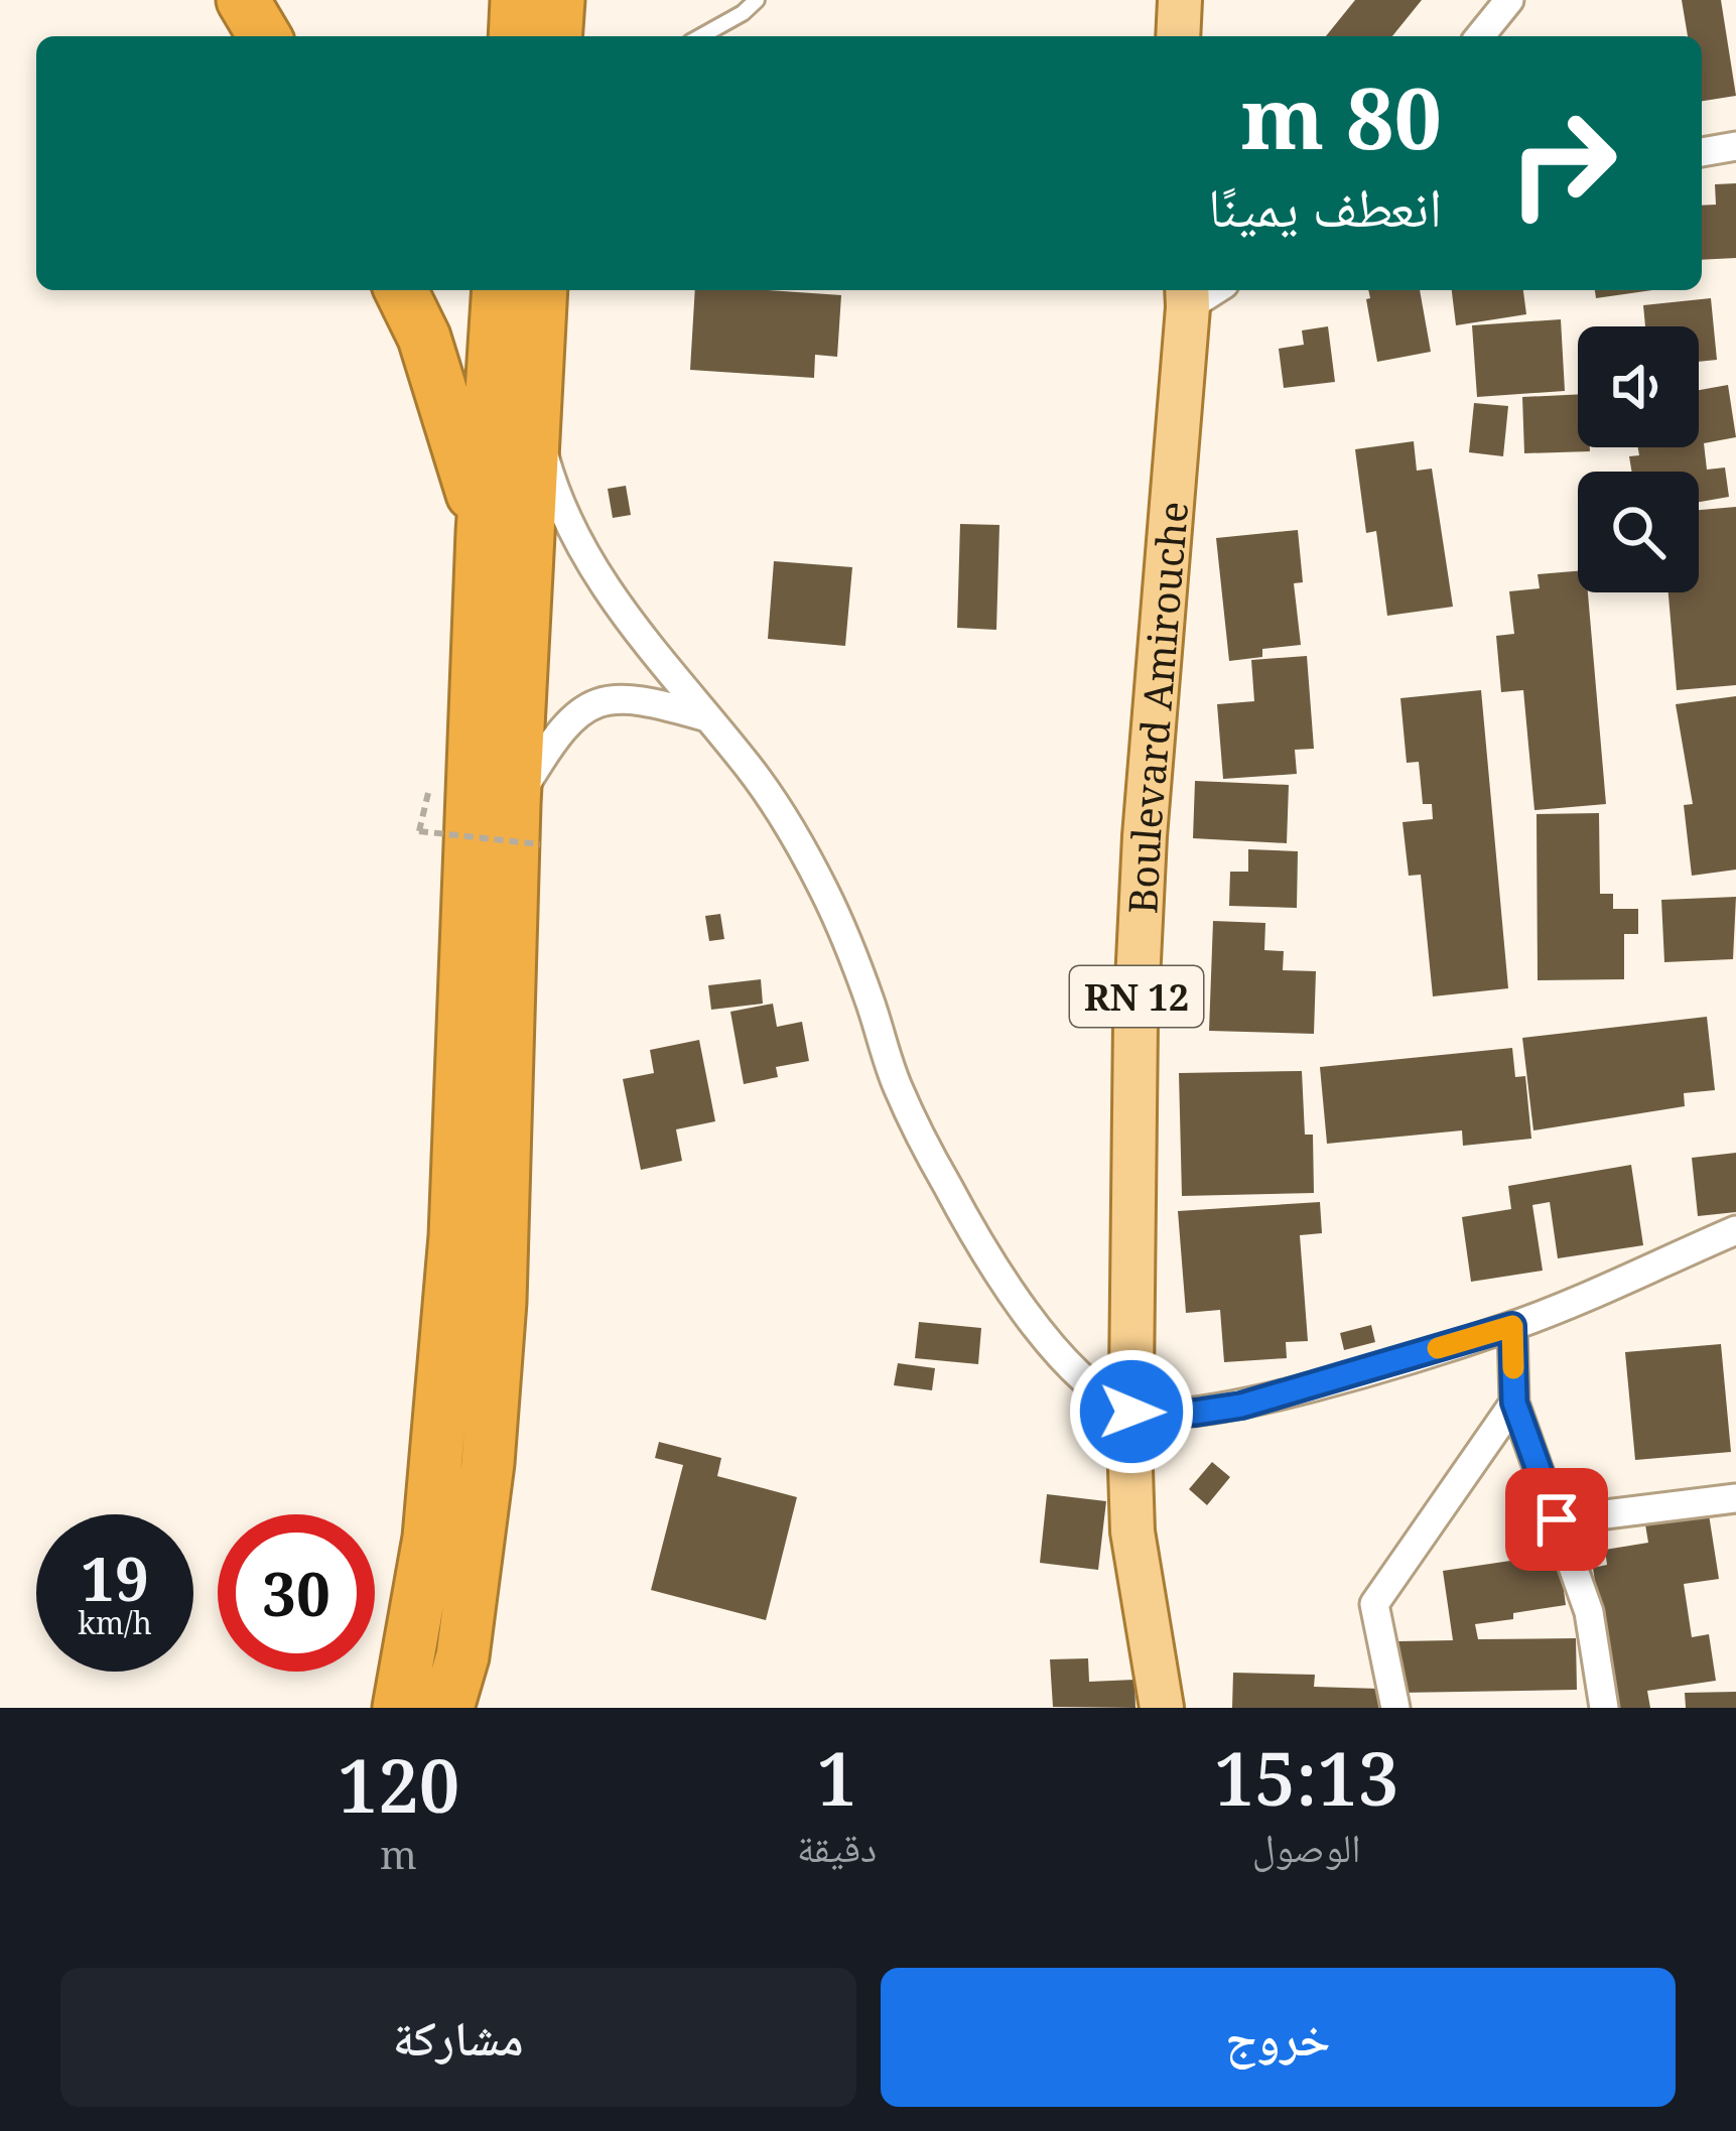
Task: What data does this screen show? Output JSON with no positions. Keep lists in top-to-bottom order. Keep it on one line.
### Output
{"streets":{"main road":["Boulevard Amirouche","RN 12"]},"page":{"turn":["80 m","انعطف يمينًا"],"speed":"19 km/h","limit":"30","eta":["15:13","الوصول","1","دقيقة","120","m"],"buttons":["خروج","مشاركة"]}}
